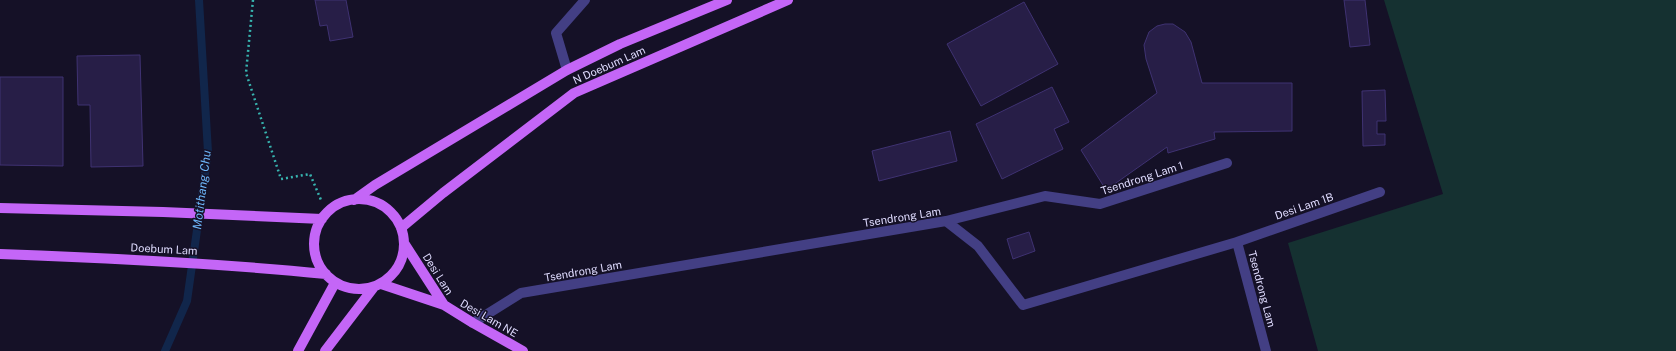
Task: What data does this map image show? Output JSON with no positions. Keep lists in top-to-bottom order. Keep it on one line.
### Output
{"streets":{"main road":["N Doebum Lam","Doebum Lam","Desi Lam","Desi Lam NE"],"lane":["Tsendrong Lam 1","Desi Lam 1B","Tsendrong Lam"]},"crossings":[["N Doebum Lam","Doebum Lam"],["N Doebum Lam","Desi Lam"],["Tsendrong Lam 1","Tsendrong Lam"],["Desi Lam 1B","Tsendrong Lam"],["Tsendrong Lam","Desi Lam NE"],["Doebum Lam","Desi Lam"],["Desi Lam","Desi Lam NE"]],"water":["Motithang Chu"]}
